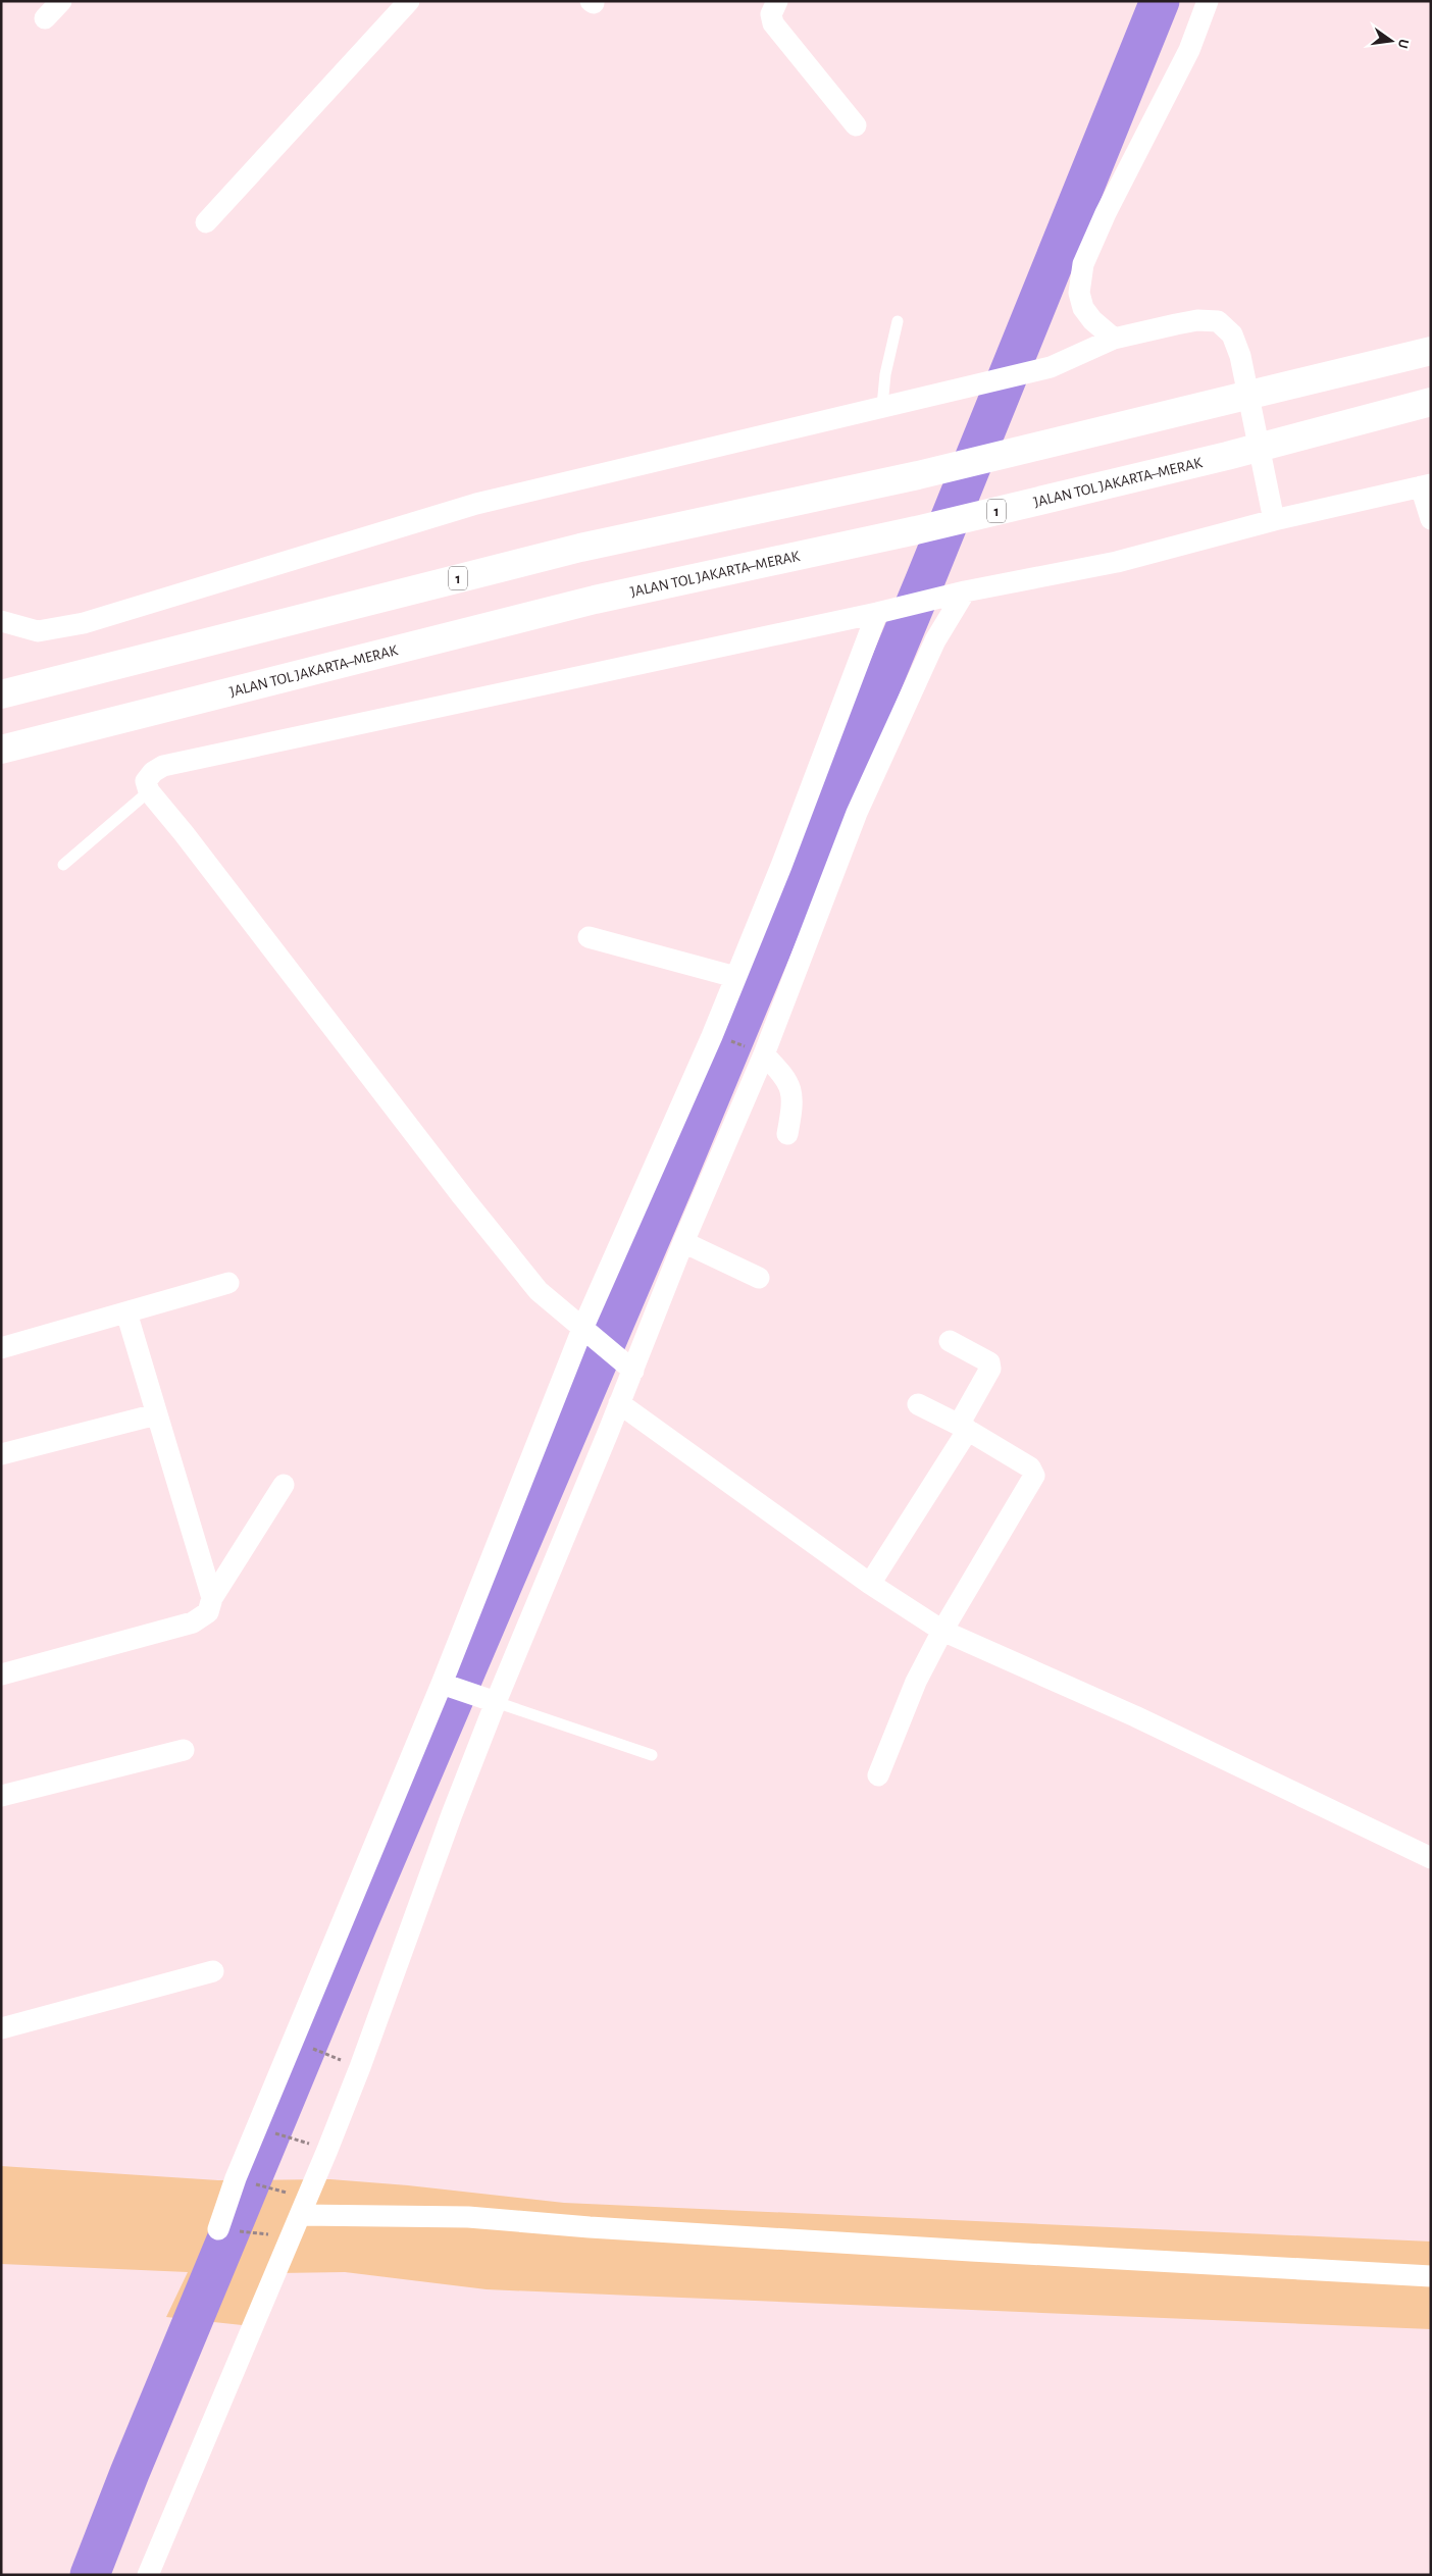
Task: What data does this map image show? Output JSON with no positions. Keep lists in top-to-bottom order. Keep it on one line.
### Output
{"streets":{"highway":["JALAN TOL JAKARTA–MERAK","1"]},"north":"right"}
